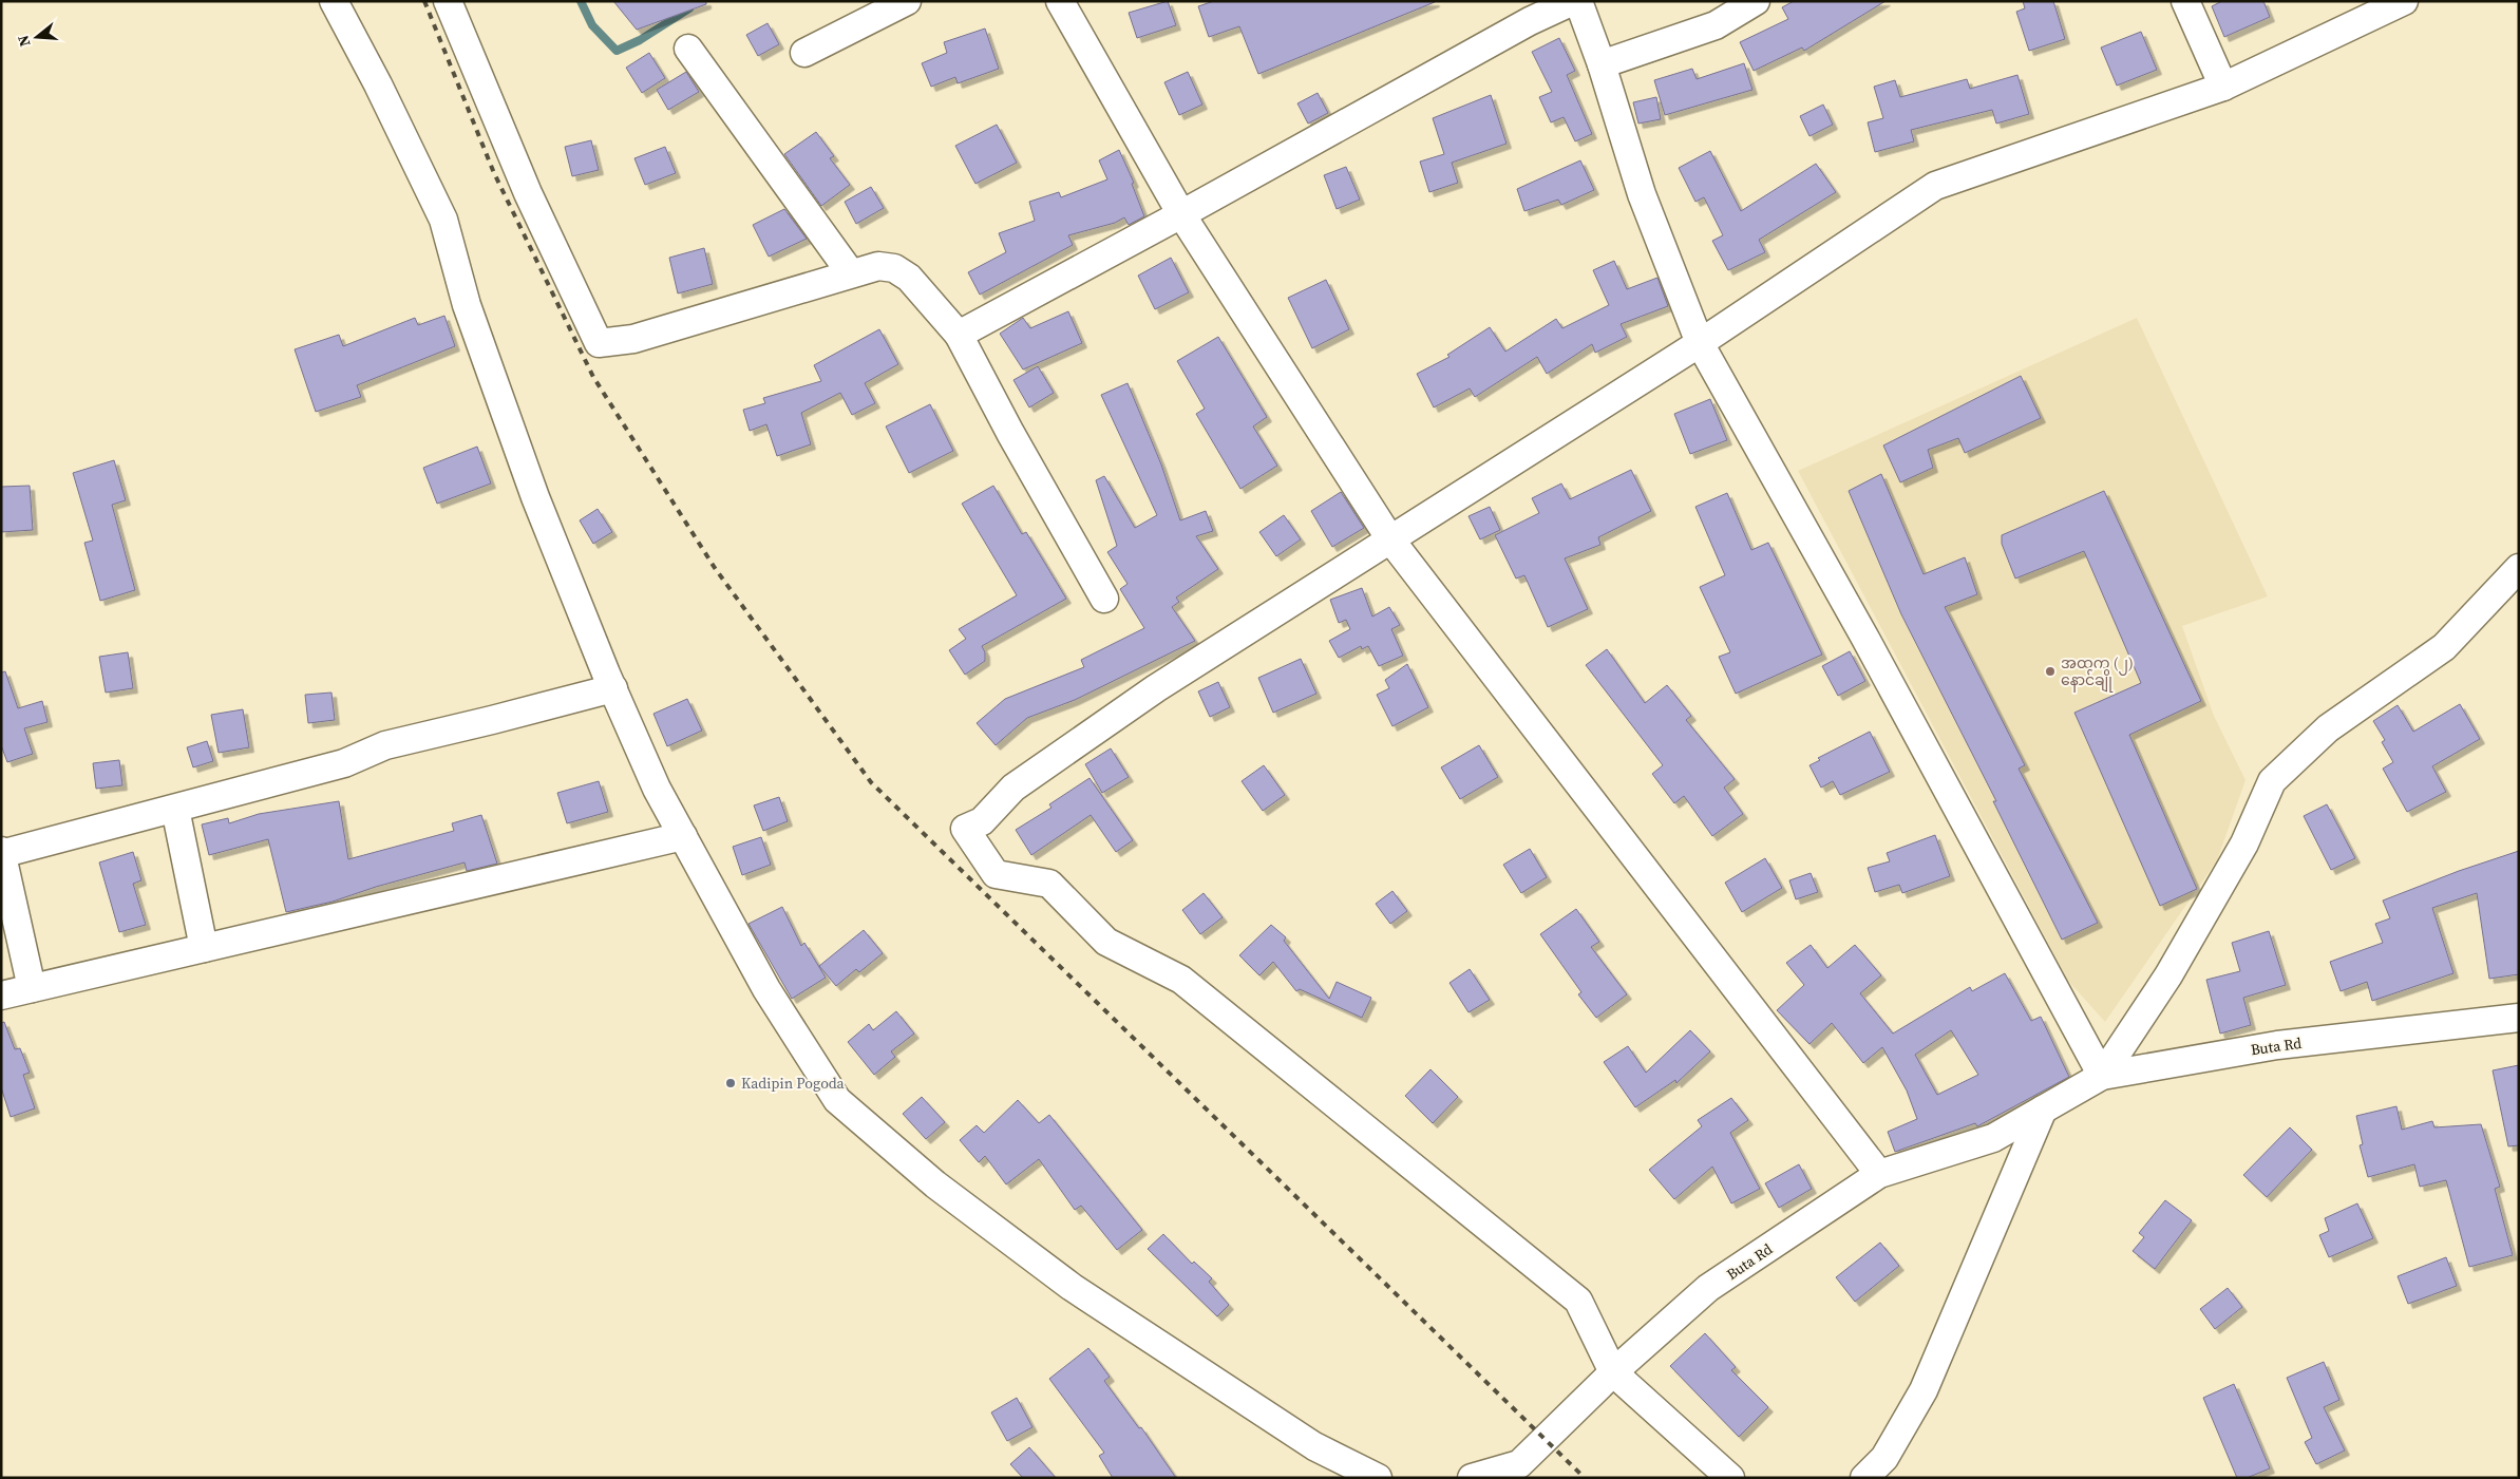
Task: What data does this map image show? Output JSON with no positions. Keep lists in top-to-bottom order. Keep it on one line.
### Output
{"streets":{"street":["Buta Rd"]},"places":["အထက (၂) နောင်ချို","Kadipin Pogoda"],"north":"left"}
